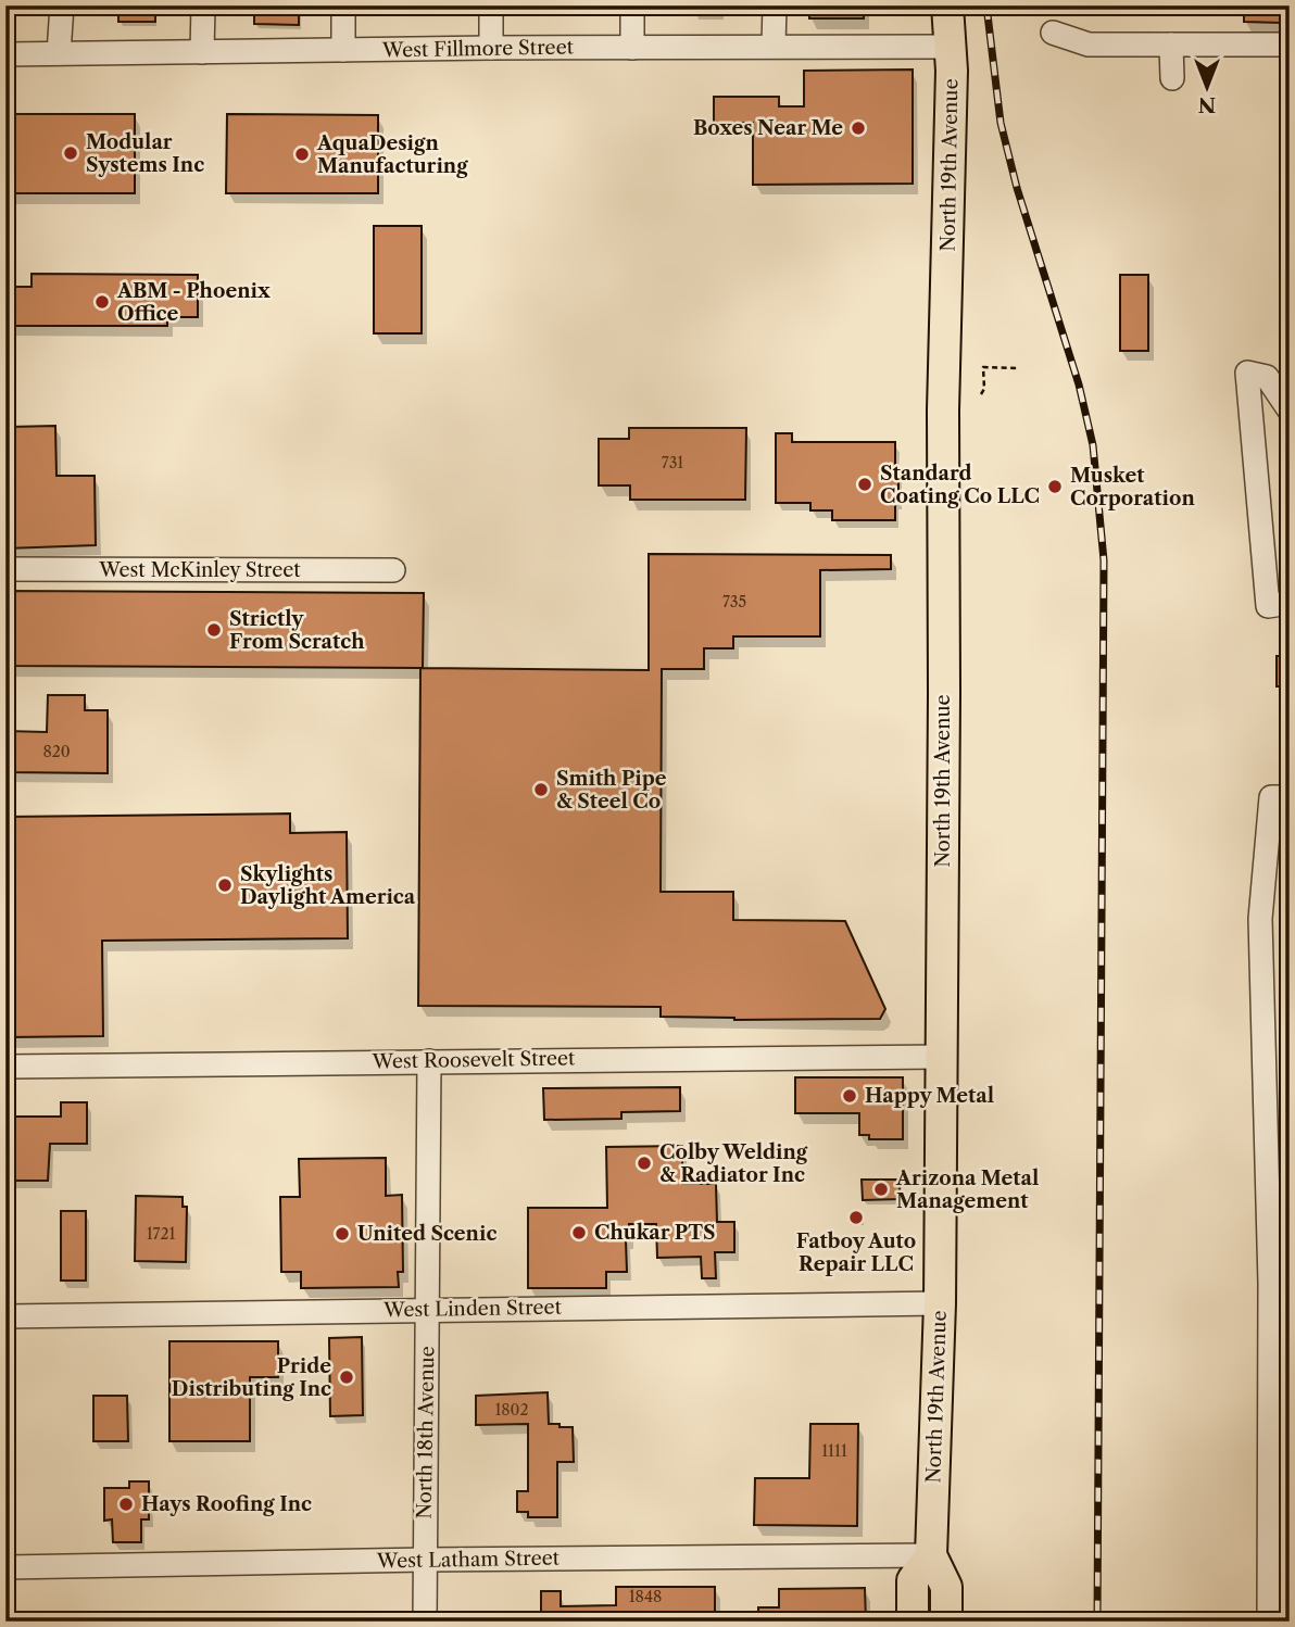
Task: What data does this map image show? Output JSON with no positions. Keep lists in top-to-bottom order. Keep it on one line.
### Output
{"streets":{"main road":["North 19th Avenue"],"street":["West Fillmore Street","West McKinley Street","West Roosevelt Street","West Linden Street","North 18th Avenue","West Latham Street"]},"crossings":[["West Fillmore Street","North 19th Avenue"],["North 19th Avenue","West Roosevelt Street"],["North 19th Avenue","West Linden Street"],["North 19th Avenue","West Latham Street"],["West Roosevelt Street","North 18th Avenue"],["West Linden Street","North 18th Avenue"],["North 18th Avenue","West Latham Street"]],"places":["Boxes Near Me","Modular Systems Inc","AquaDesign Manufacturing","ABM - Phoenix Office","Standard Coating Co LLC","Musket Corporation","Strictly From Scratch","Smith Pipe & Steel Co","Skylights Daylight America","Happy Metal","Colby Welding & Radiator Inc","Arizona Metal Management","Fatboy Auto Repair LLC","Chukar PTS","United Scenic","Pride Distributing Inc","Hays Roofing Inc"],"house_numbers":["731","735","820","1721","1802","1111","1848"],"north":"bottom"}
